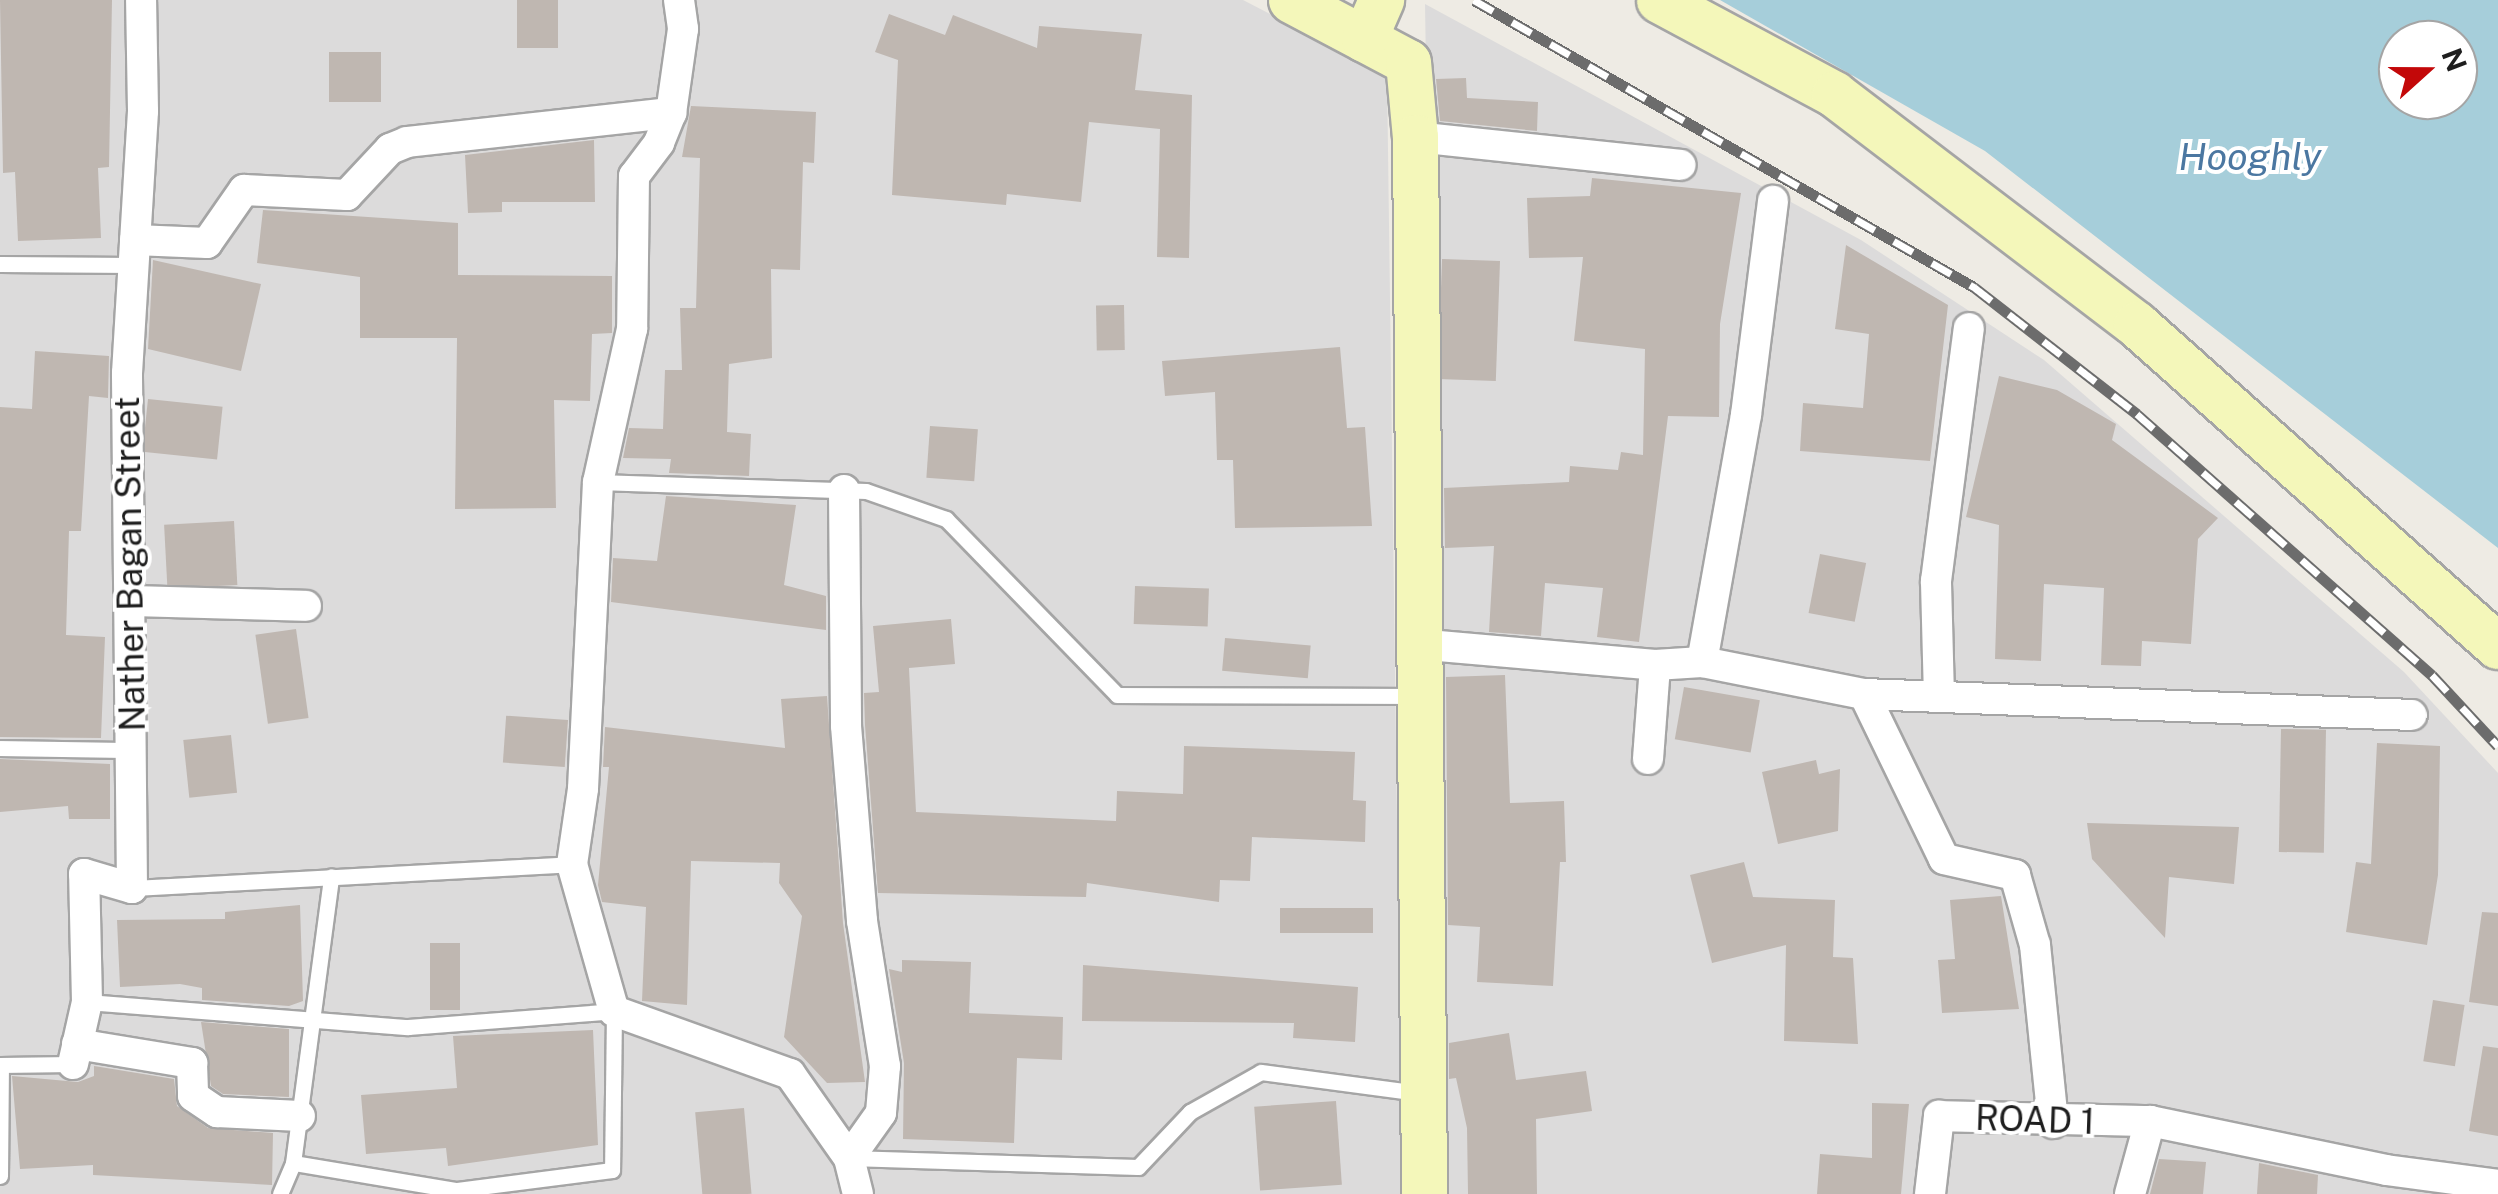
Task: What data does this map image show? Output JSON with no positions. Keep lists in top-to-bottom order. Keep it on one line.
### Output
{"streets":{"street":["Nather Bagan Street","ROAD 1"]},"water":["Hooghly"],"north":"right"}
